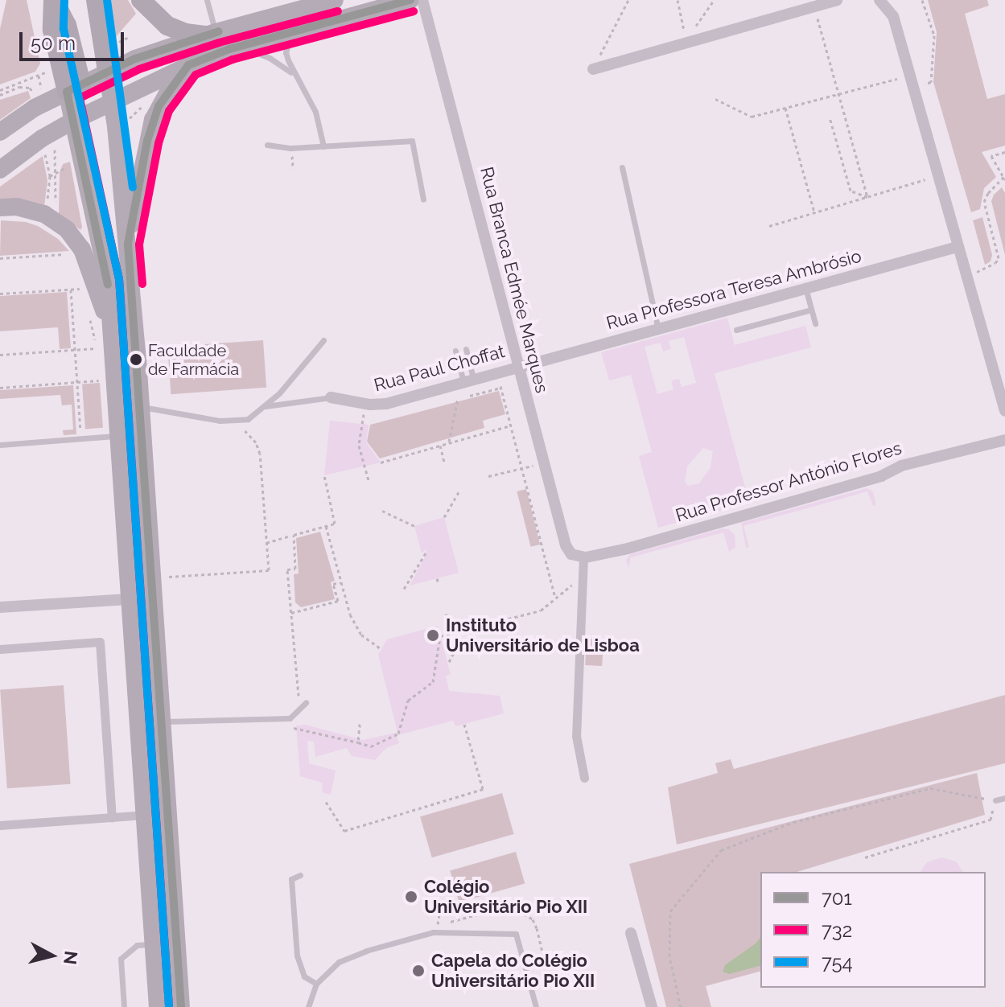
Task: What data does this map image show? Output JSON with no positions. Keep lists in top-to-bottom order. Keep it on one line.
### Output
{"streets":{"street":["Rua Branca Edmée Marques","Rua Professora Teresa Ambrósio","Rua Paul Choffat","Rua Professor António Flores"]},"crossings":[["Rua Branca Edmée Marques","Rua Professora Teresa Ambrósio"],["Rua Branca Edmée Marques","Rua Paul Choffat"],["Rua Branca Edmée Marques","Rua Professor António Flores"],["Rua Professora Teresa Ambrósio","Rua Paul Choffat"]],"places":["Faculdade de Farmácia","Instituto Universitário de Lisboa","Colégio Universitário Pio XII","Capela do Colégio Universitário Pio XII"],"lines":["transit line 701","transit line 754","transit line 732"],"legend":["701","732","754"],"scale_bar":"50 m","north":"right"}
